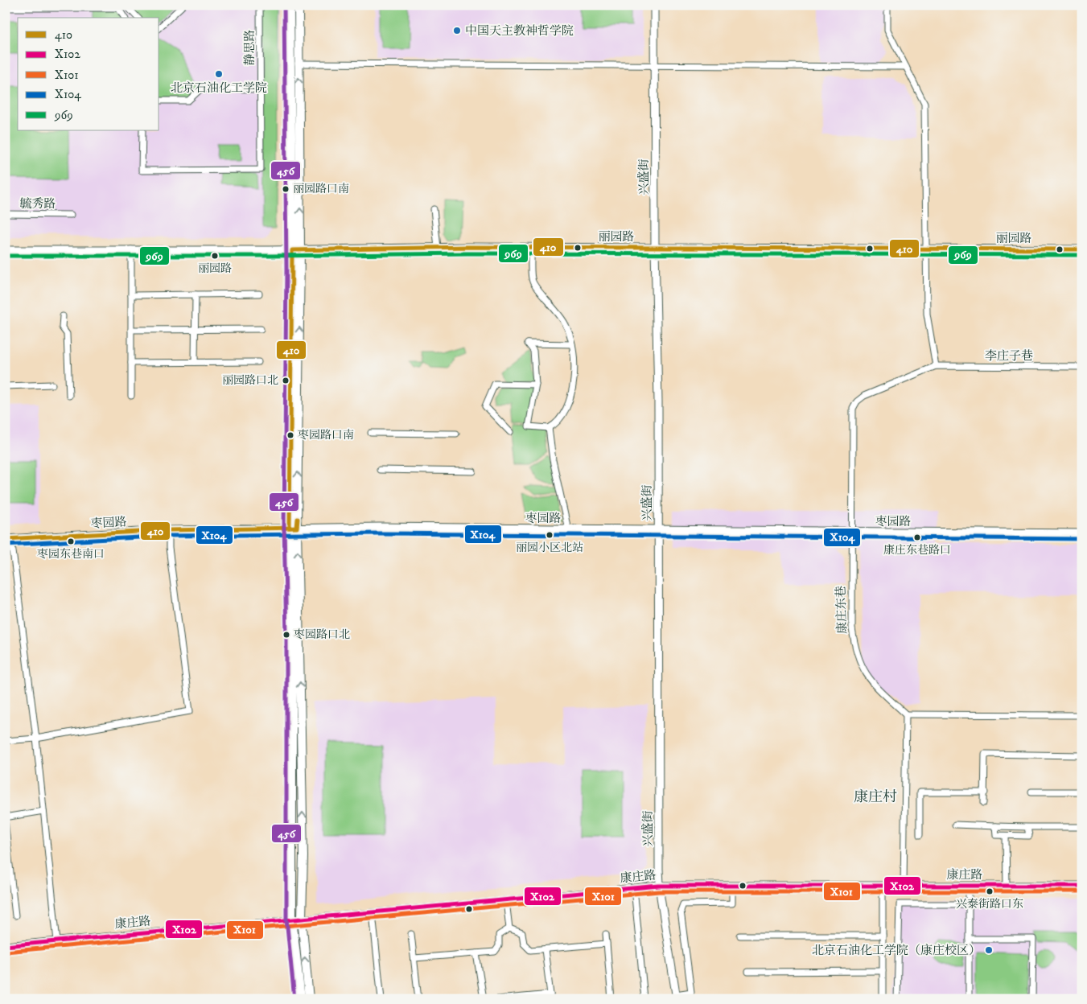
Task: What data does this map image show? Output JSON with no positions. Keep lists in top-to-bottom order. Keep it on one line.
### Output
{"streets":{"street":["静思路","兴盛街","毓秀路","丽园路","李庄子巷","枣园路","康庄东巷","康庄路"]},"crossings":[["兴盛街","丽园路"],["兴盛街","枣园路"],["兴盛街","康庄路"],["李庄子巷","康庄东巷"],["枣园路","康庄东巷"]],"districts":["康庄村"],"places":["中国天主教神哲学院","北京石油化工学院","丽园路口南","丽园路","丽园路口北","枣园路口南","丽园小区北站","康庄东巷路口","枣园东巷南口","枣园路口北","兴泰街路口东","北京石油化工学院（康庄校区）"],"lines":["transit line 456","transit line 410","transit line 969","transit line X104","transit line X102","transit line X101"],"legend":["410","X102","X101","X104","969"]}
